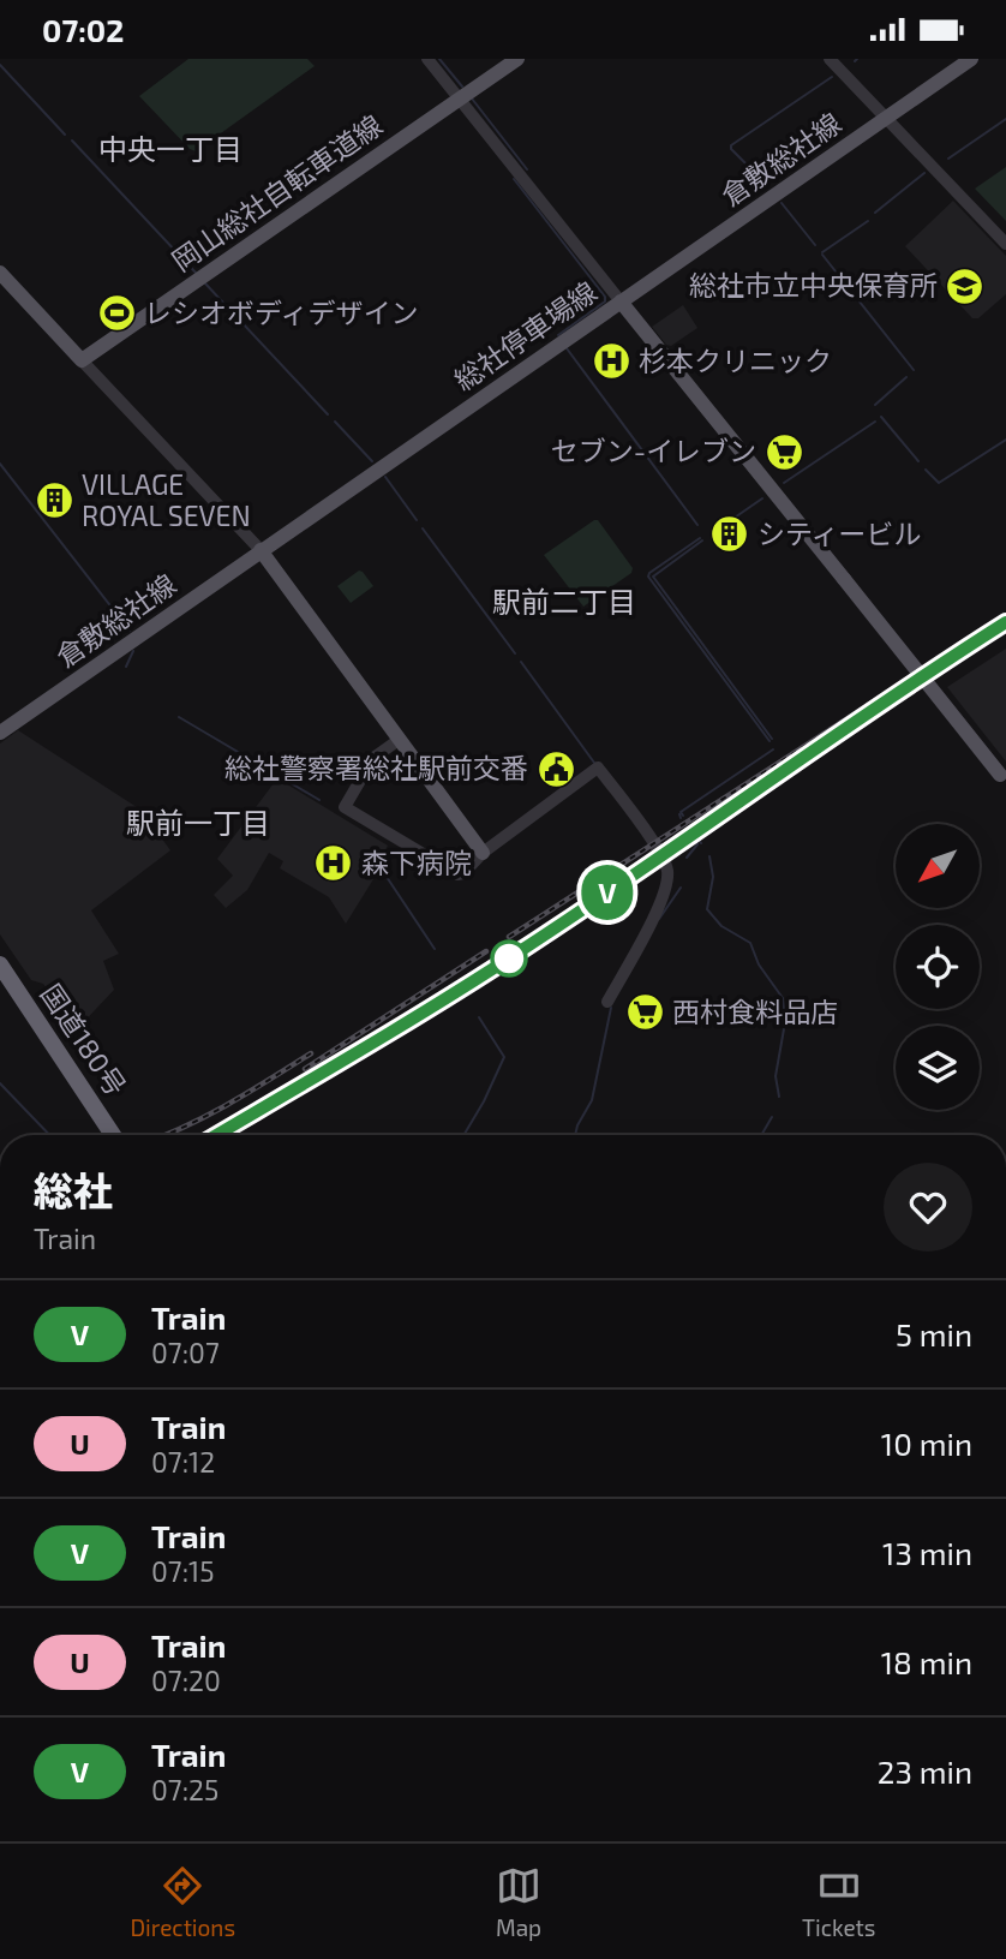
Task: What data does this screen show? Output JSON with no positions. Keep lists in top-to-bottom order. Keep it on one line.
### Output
{"streets":{"highway":["国道180号"],"main road":["倉敷総社線","岡山総社自転車道線","総社停車場線"]},"crossings":[["倉敷総社線","総社停車場線"]],"districts":["中央一丁目","駅前二丁目","駅前一丁目"],"places":{"school or university":["総社市立中央保育所"],"sports":["レシオボディデザイン"],"hospital":["杉本クリニック","森下病院"],"supermarket":["セブン-イレブン","西村食料品店"],"building":["VILLAGE ROYAL SEVEN","シティービル"],"public building":["総社警察署総社駅前交番"]},"north":"bottom left","page":{"status":"07:02","on_map":"V","heading":["総社","Train"],"list":[{"mark":"V","name":"Train","note":"07:07","value":"5 min"},{"mark":"U","name":"Train","note":"07:12","value":"10 min"},{"mark":"V","name":"Train","note":"07:15","value":"13 min"},{"mark":"U","name":"Train","note":"07:20","value":"18 min"},{"mark":"V","name":"Train","note":"07:25","value":"23 min"}],"tabs":["Directions","Map","Tickets"]}}
